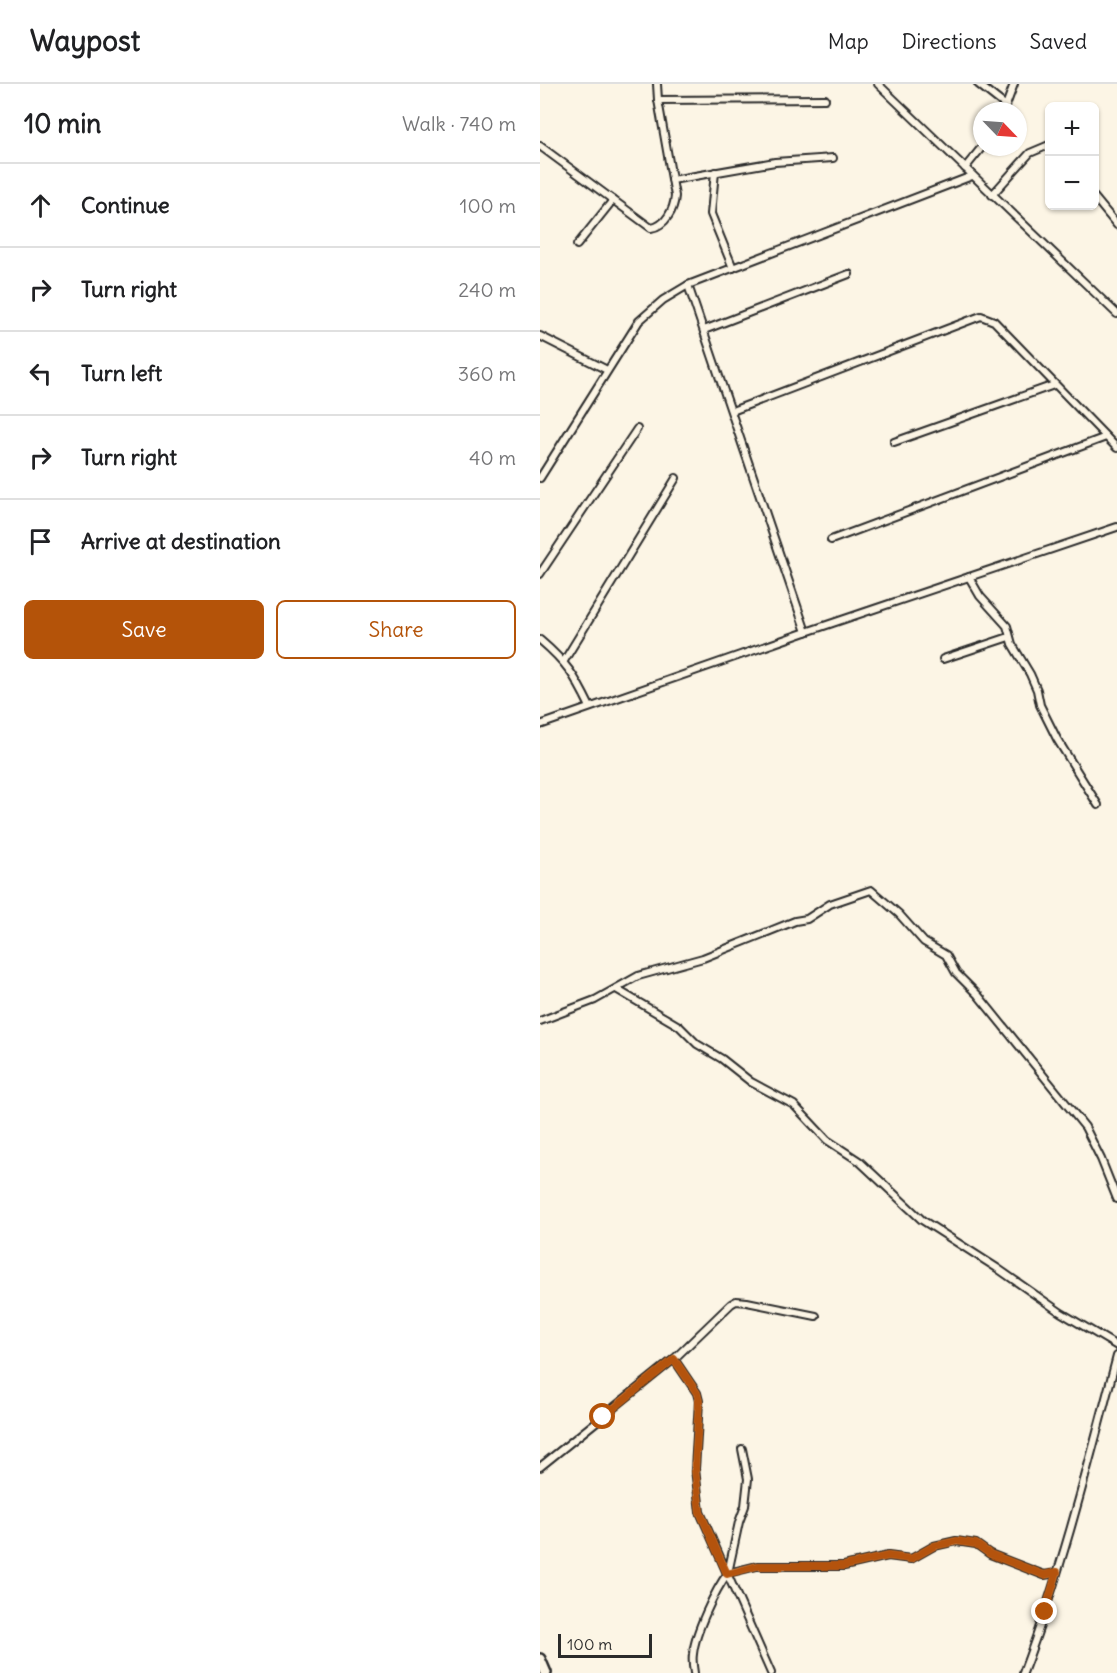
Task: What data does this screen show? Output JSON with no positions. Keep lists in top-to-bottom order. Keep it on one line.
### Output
{"scale_bar":"100 m","north":"bottom right","page":{"header":"Waypost","nav":["Map","Directions","Saved"],"heading":["10 min","Walk · 740 m"],"map_buttons":["+","−"],"list":[["Continue","100 m"],["Turn right","240 m"],["Turn left","360 m"],["Turn right","40 m"],"Arrive at destination"],"buttons":["Save","Share"],"scale":"100 m"}}
